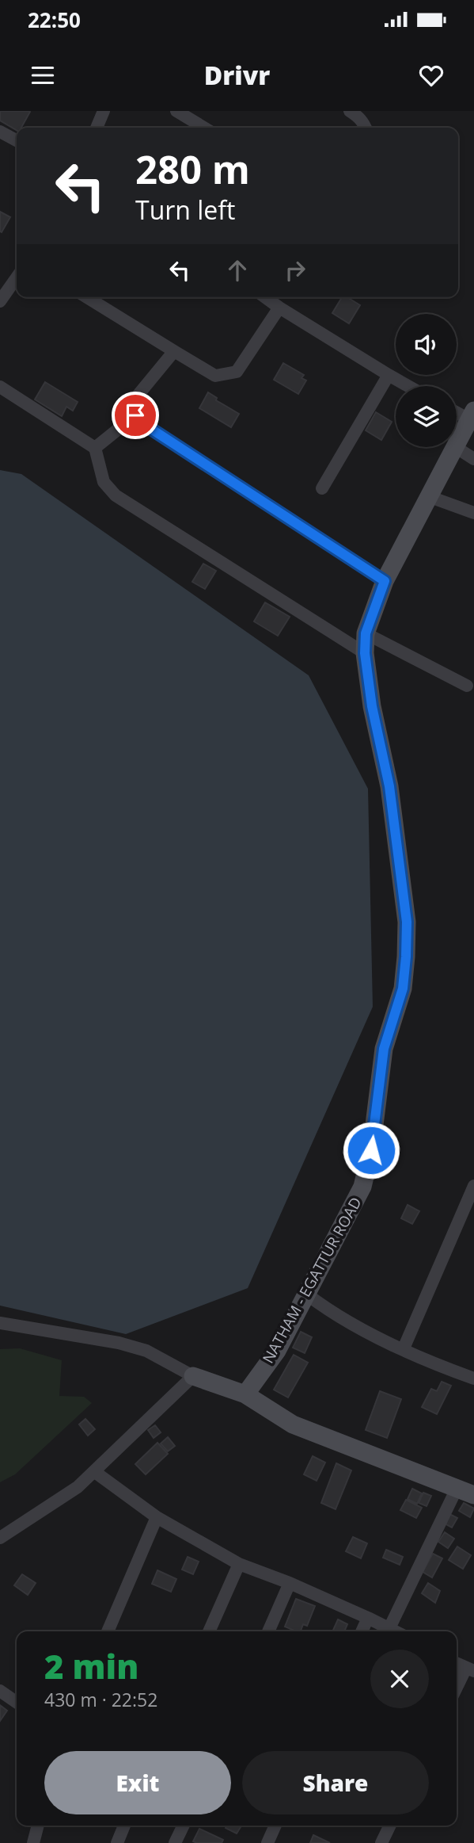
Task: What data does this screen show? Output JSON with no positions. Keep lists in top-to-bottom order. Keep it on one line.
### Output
{"streets":{"street":["NATHAM - EGATTUR ROAD"]},"page":{"status":"22:50","header":"Drivr","turn":["280 m","Turn left"],"heading":["2 min","430 m · 22:52"],"buttons":["Exit","Share"]}}
